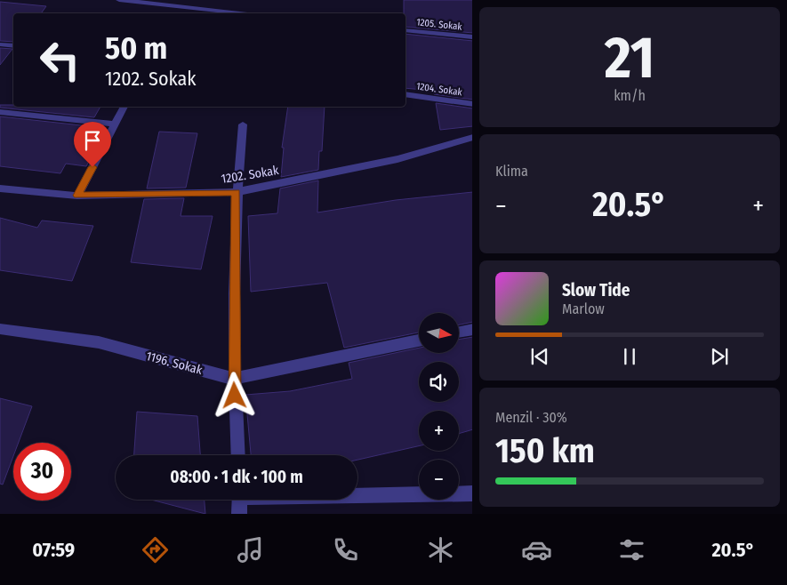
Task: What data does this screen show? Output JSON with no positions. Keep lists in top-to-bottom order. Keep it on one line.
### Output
{"streets":{"street":["1205. Sokak","1204. Sokak","1202. Sokak","1196. Sokak"]},"north":"right","page":{"tile":[["21","km/h"],"Klima",["Menzil · 30%","150 km"]],"turn":["50 m","1202. Sokak"],"heat":["−","20.5°","+"],"song":["Slow Tide","Marlow"],"map_buttons":["+","−"],"limit":"30","trip":"08:00 · 1 dk · 100 m","tabs":["07:59","20.5°"]}}
